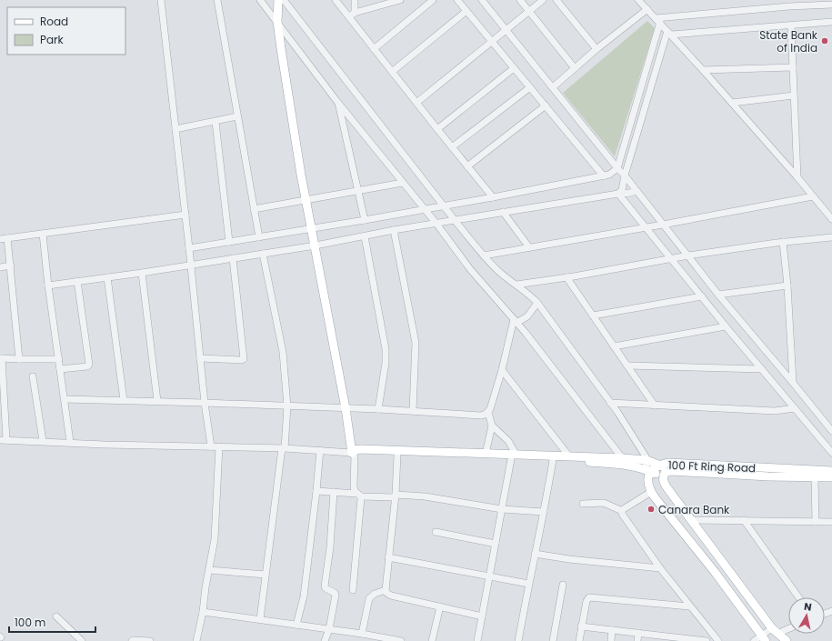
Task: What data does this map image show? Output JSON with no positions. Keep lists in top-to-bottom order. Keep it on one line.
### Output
{"streets":{"main road":["100 Ft Ring Road"]},"places":["State Bank of India","Canara Bank"],"legend":["Road","Park"],"scale_bar":"100 m","north":"top"}
